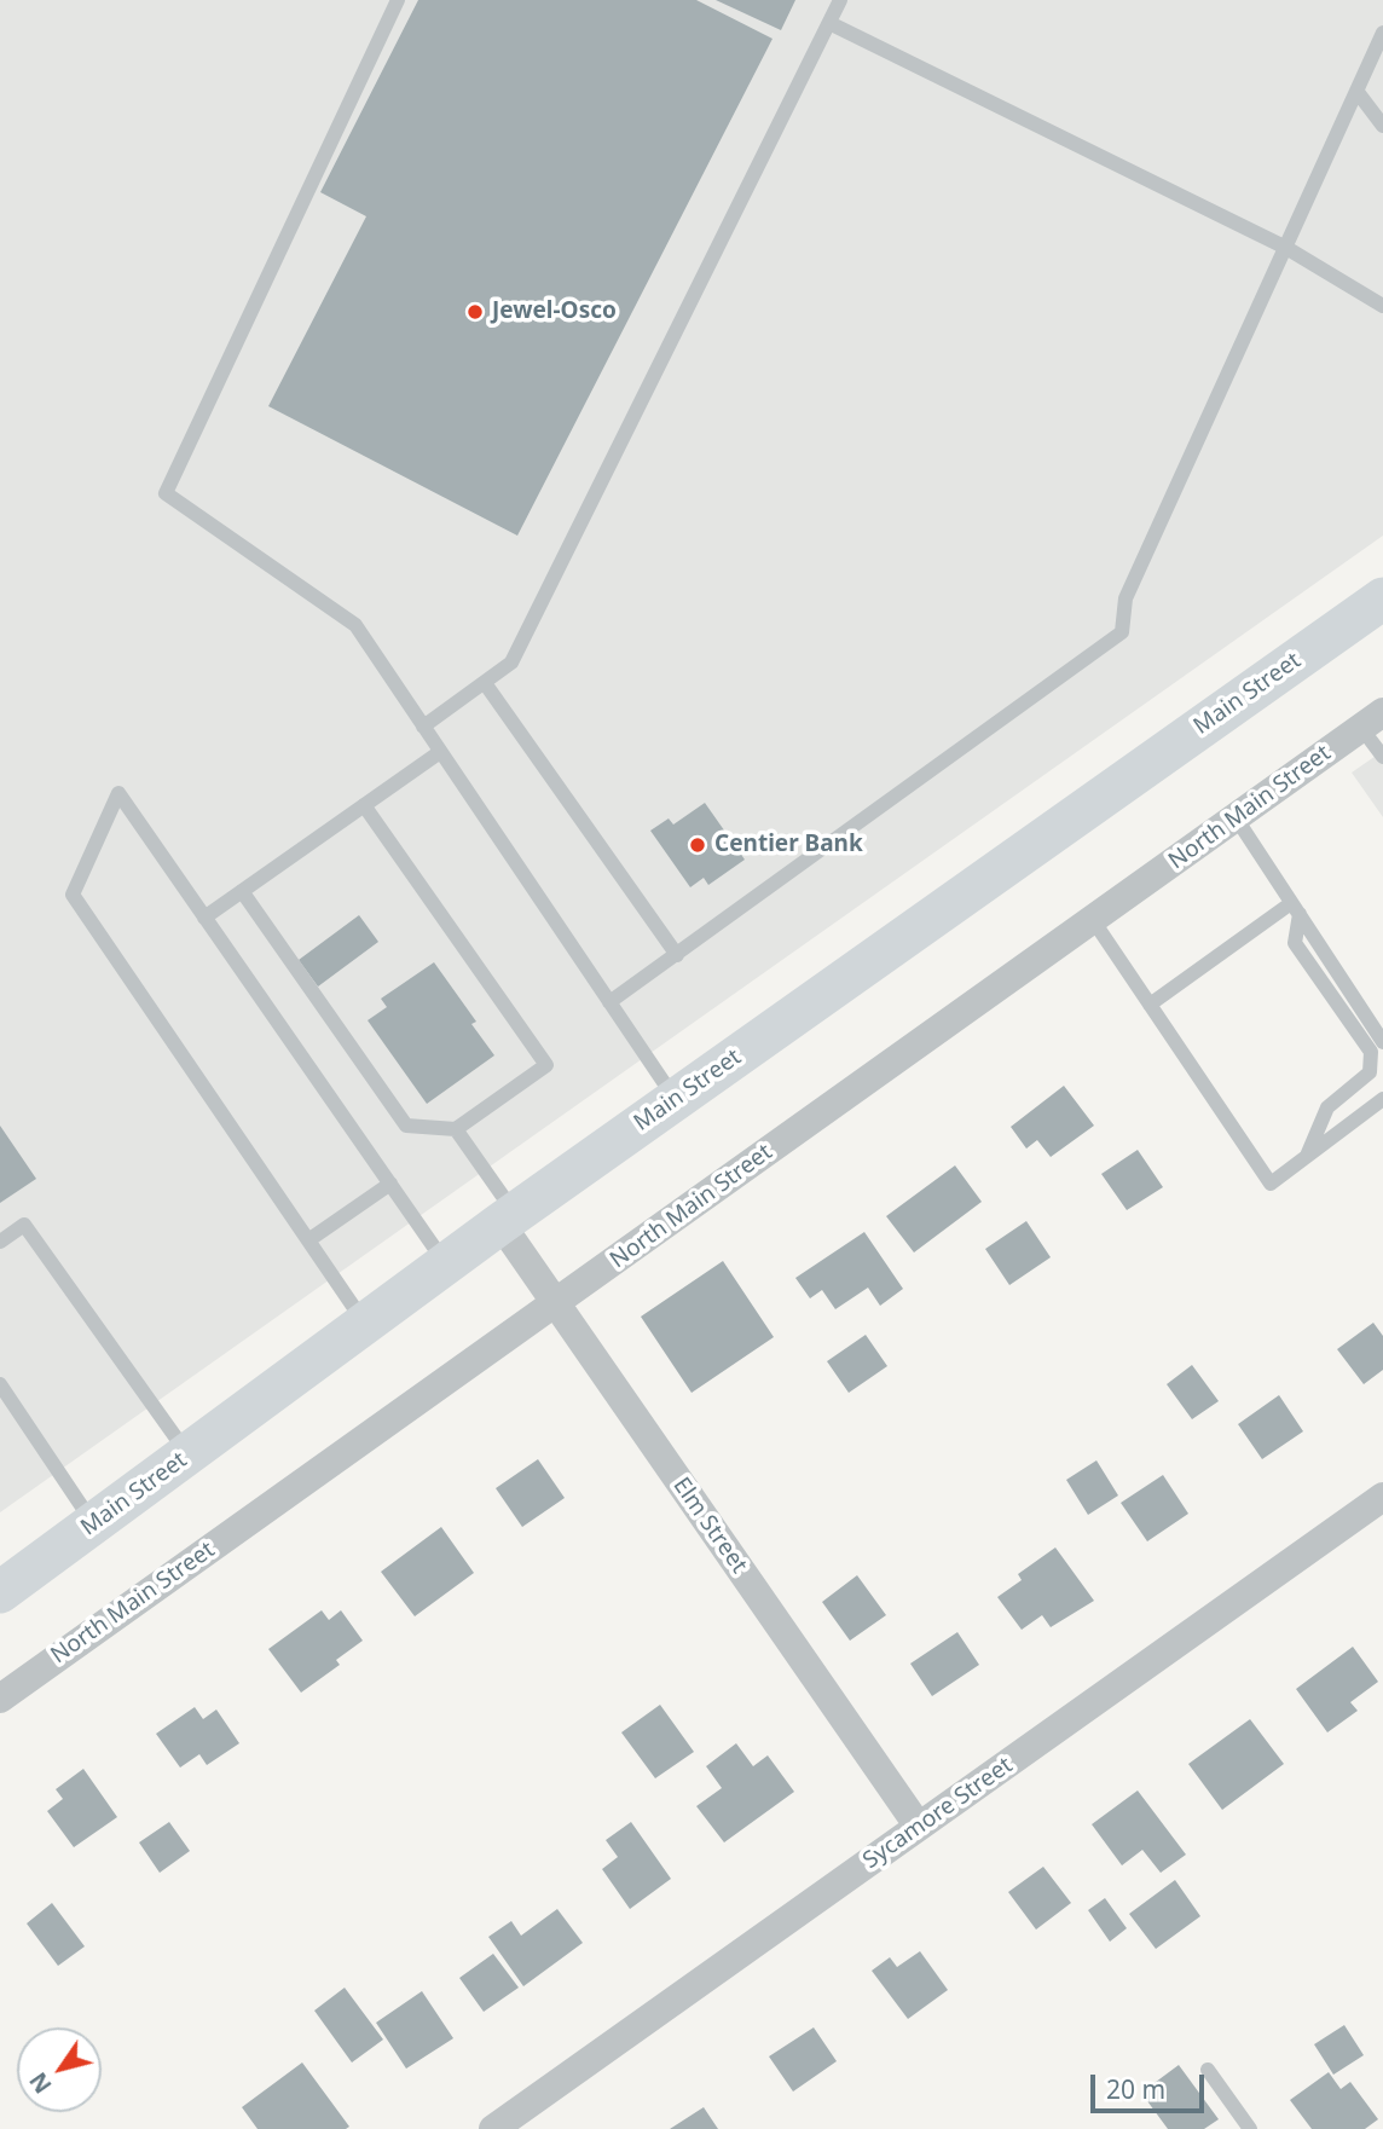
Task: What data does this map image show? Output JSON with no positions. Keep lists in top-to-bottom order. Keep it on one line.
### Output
{"streets":{"main road":["Main Street"],"street":["North Main Street","Elm Street","Sycamore Street"]},"crossings":[["Main Street","Elm Street"],["North Main Street","Elm Street"],["Elm Street","Sycamore Street"]],"places":["Jewel-Osco","Centier Bank"],"scale_bar":"20 m","north":"bottom left"}
